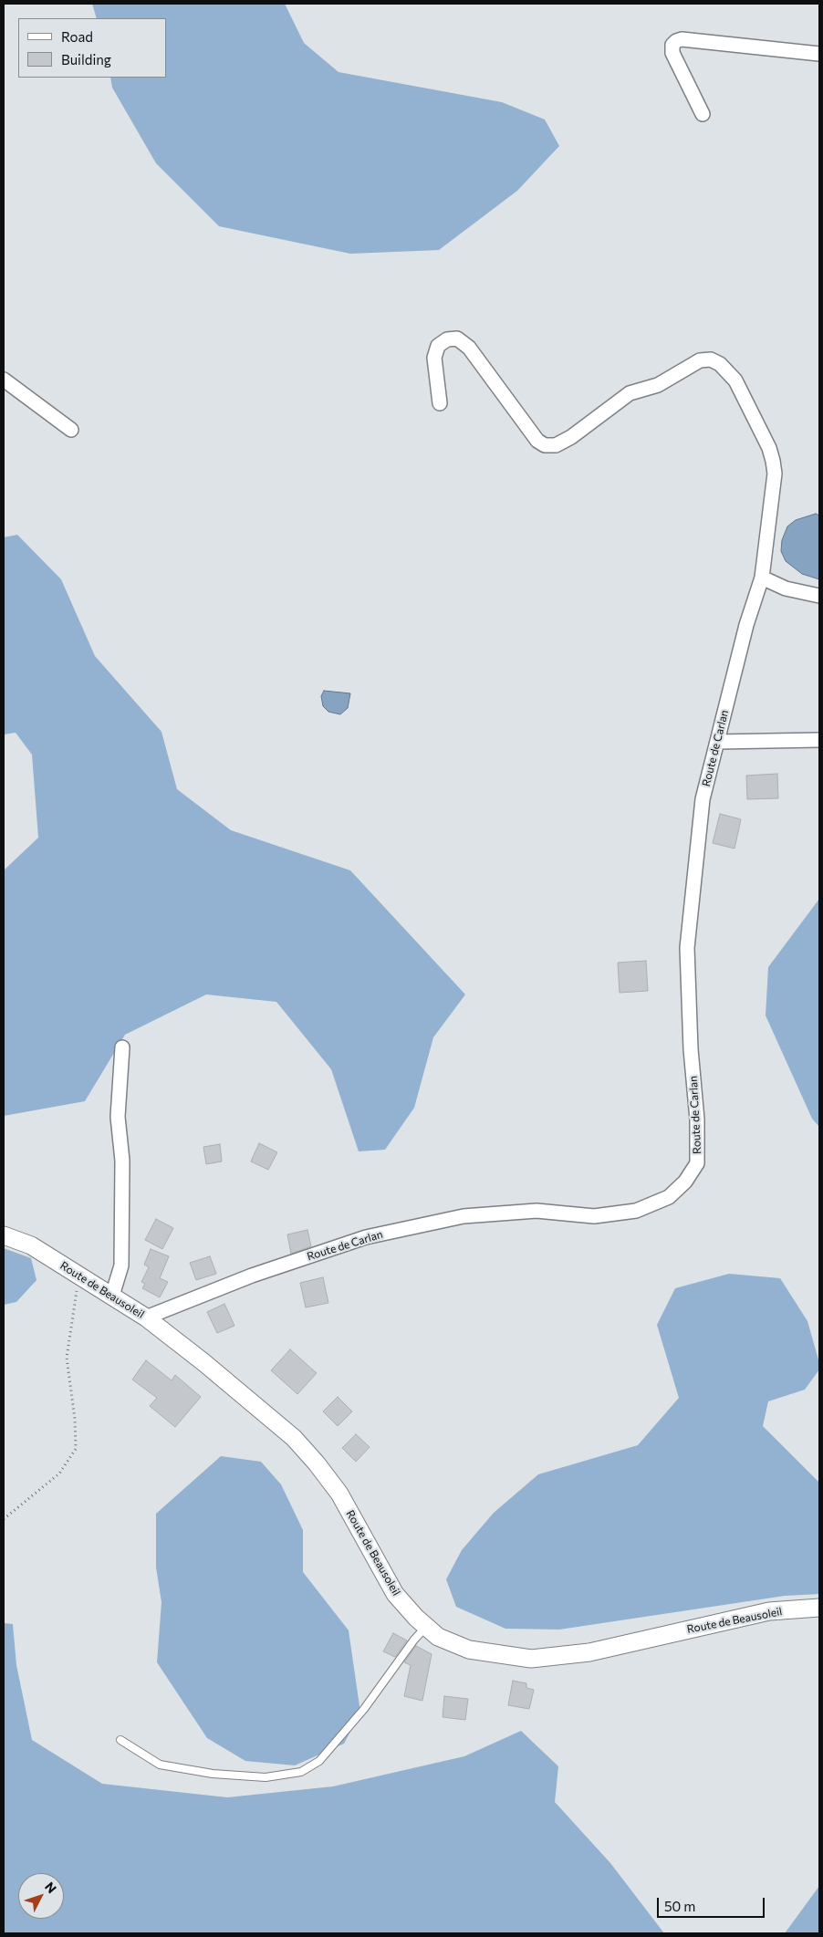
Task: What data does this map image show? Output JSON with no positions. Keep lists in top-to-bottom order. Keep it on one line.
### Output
{"streets":{"street":["Route de Carlan","Route de Beausoleil"]},"crossings":[["Route de Carlan","Route de Beausoleil"]],"legend":["Road","Building"],"scale_bar":"50 m","north":"top right"}
